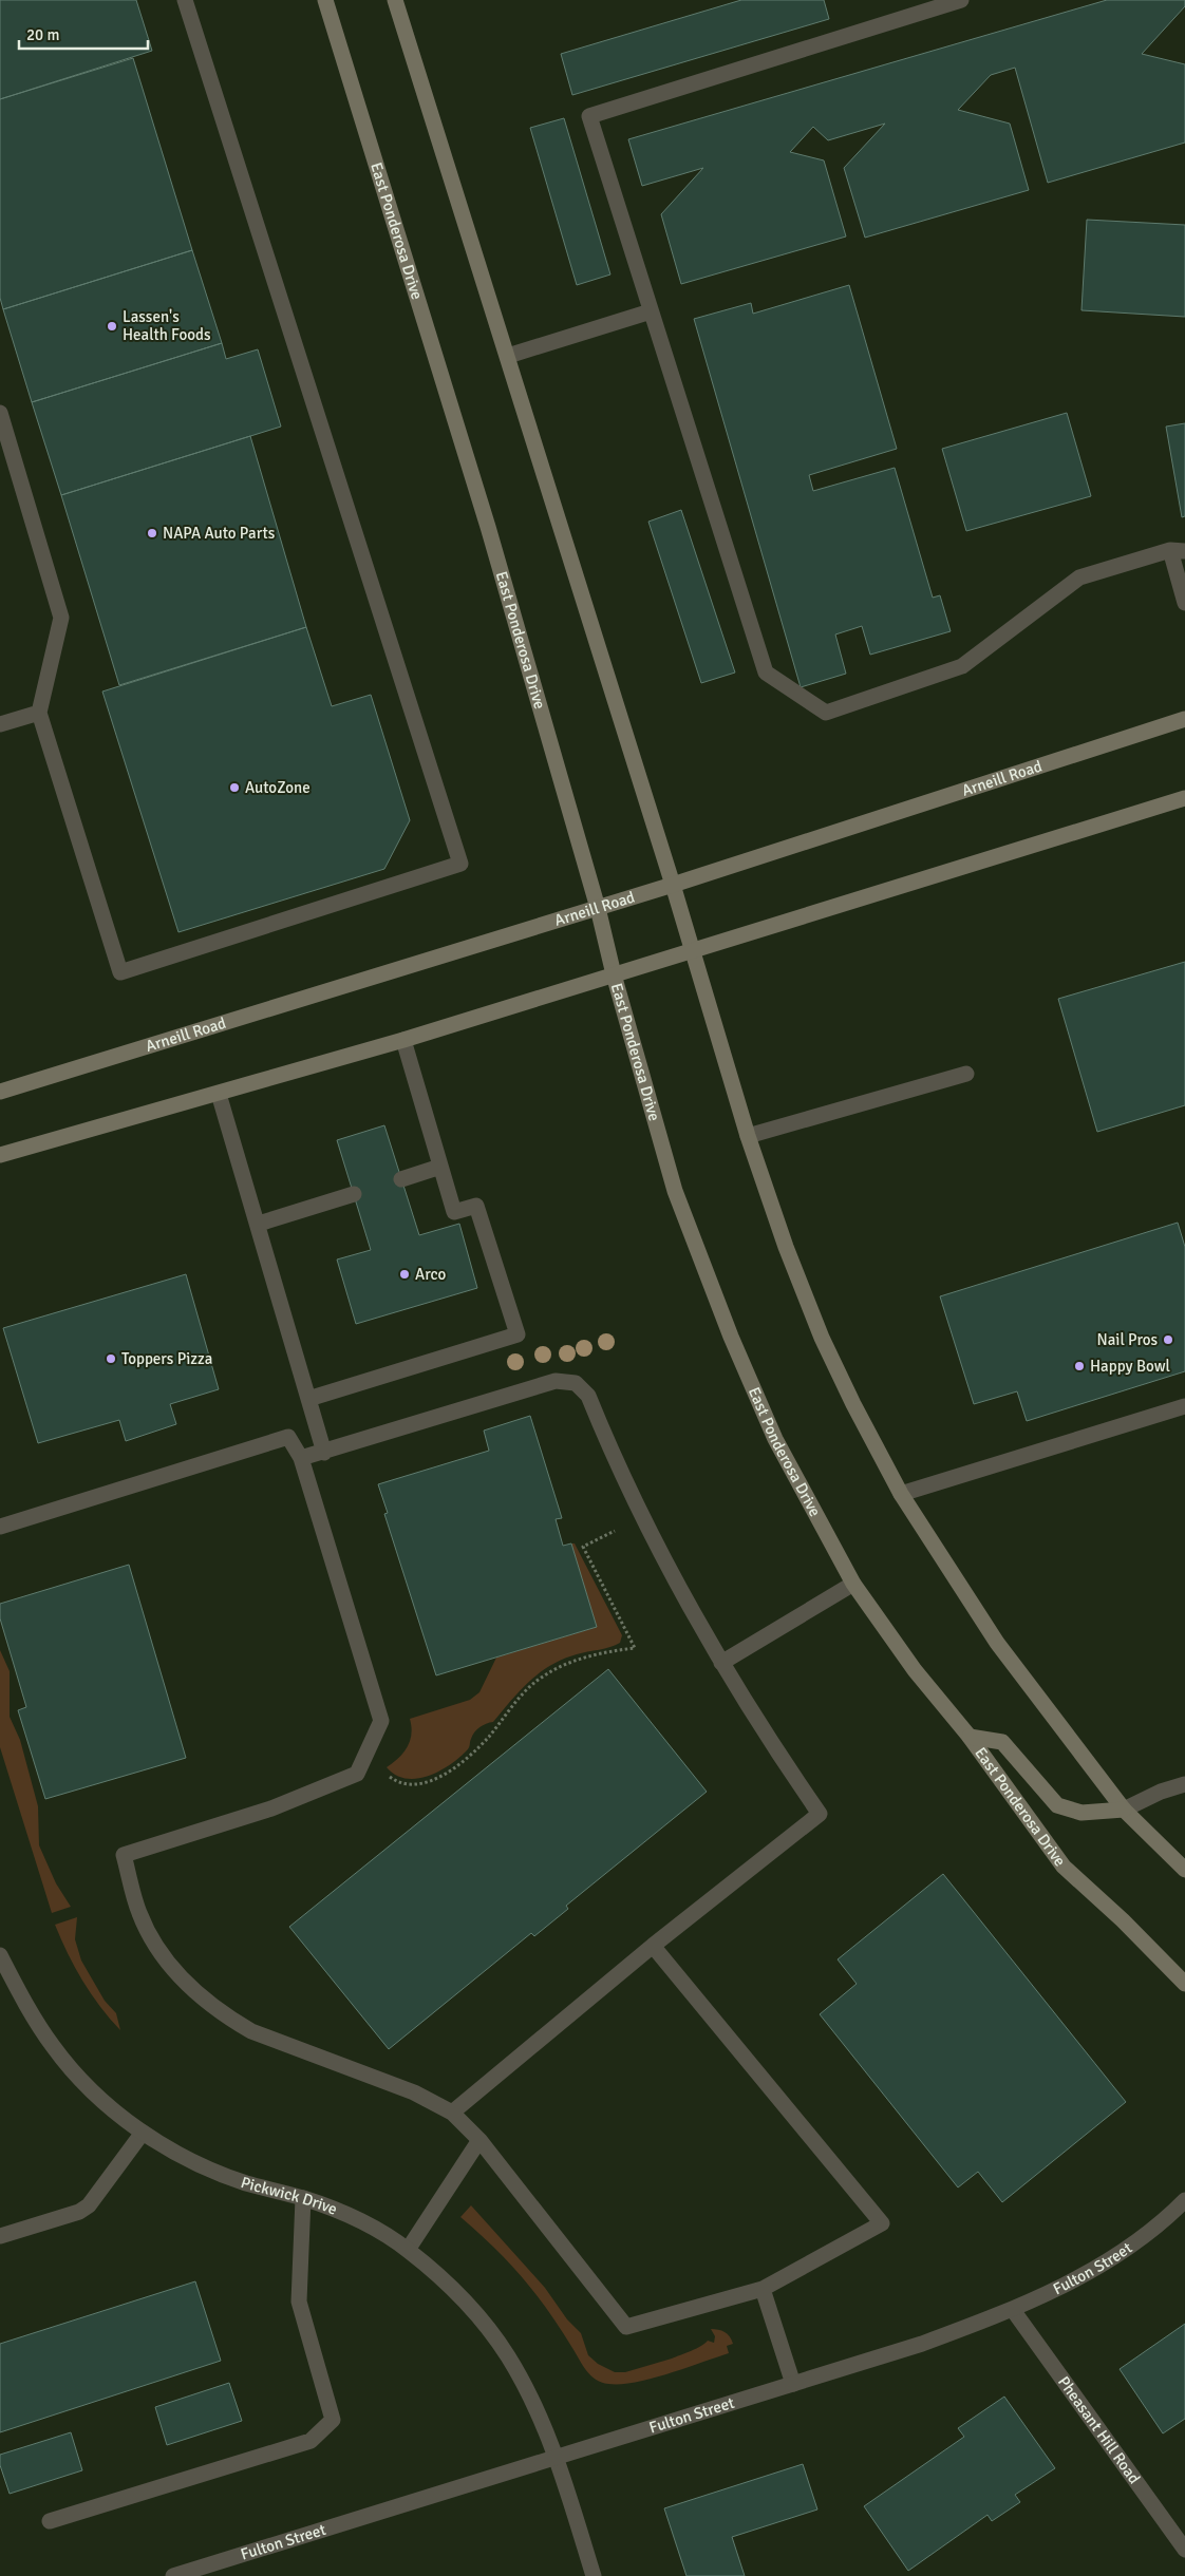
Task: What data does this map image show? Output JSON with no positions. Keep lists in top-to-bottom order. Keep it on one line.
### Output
{"streets":{"main road":["East Ponderosa Drive","Arneill Road"],"street":["Pickwick Drive","Fulton Street","Pheasant Hill Road"]},"crossings":[["East Ponderosa Drive","Arneill Road"],["Pickwick Drive","Fulton Street"],["Fulton Street","Pheasant Hill Road"]],"places":["Lassen's Health Foods","NAPA Auto Parts","AutoZone","Arco","Nail Pros","Toppers Pizza","Happy Bowl"],"scale_bar":"20 m"}
